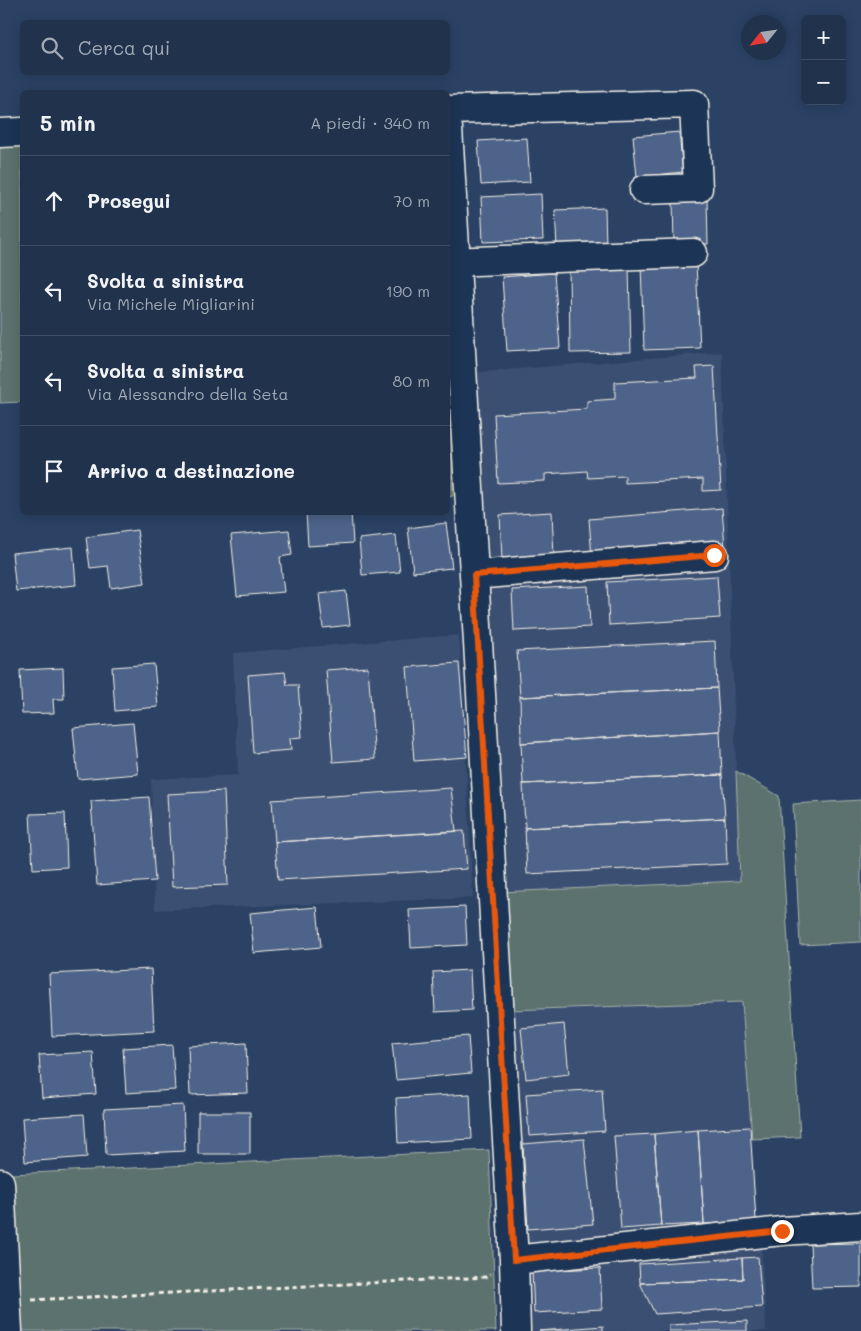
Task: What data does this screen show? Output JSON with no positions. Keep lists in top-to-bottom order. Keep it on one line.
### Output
{"north":"bottom left","page":{"map_buttons":["+","−"],"search":"Cerca qui","heading":["5 min","A piedi · 340 m"],"list":[["Prosegui","70 m"],["Svolta a sinistra","Via Michele Migliarini","190 m"],["Svolta a sinistra","Via Alessandro della Seta","80 m"],"Arrivo a destinazione"]}}
